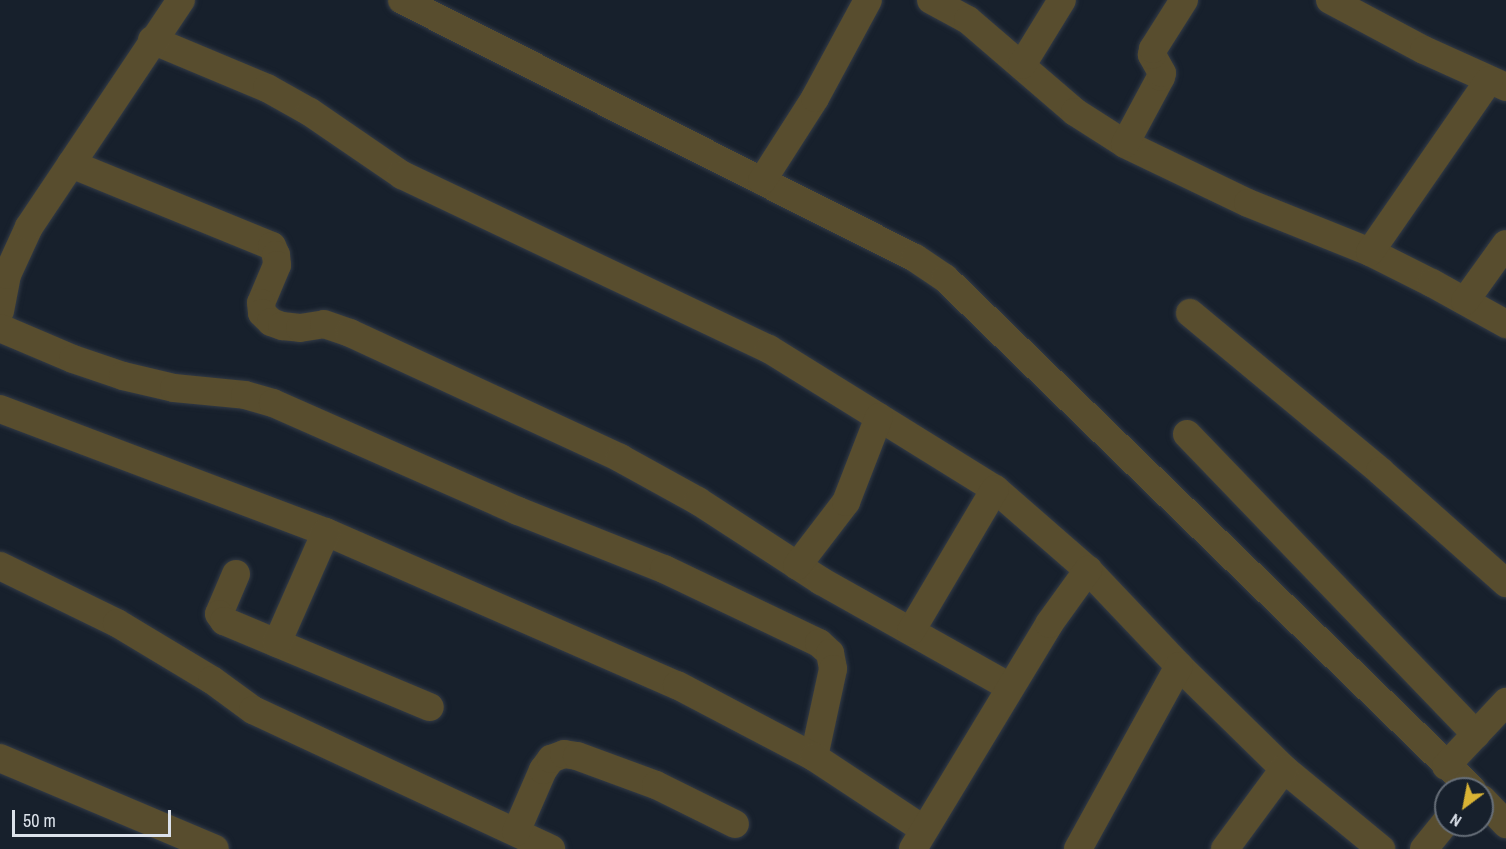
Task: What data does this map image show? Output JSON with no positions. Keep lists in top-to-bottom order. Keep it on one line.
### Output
{"scale_bar":"50 m","north":"bottom left"}
